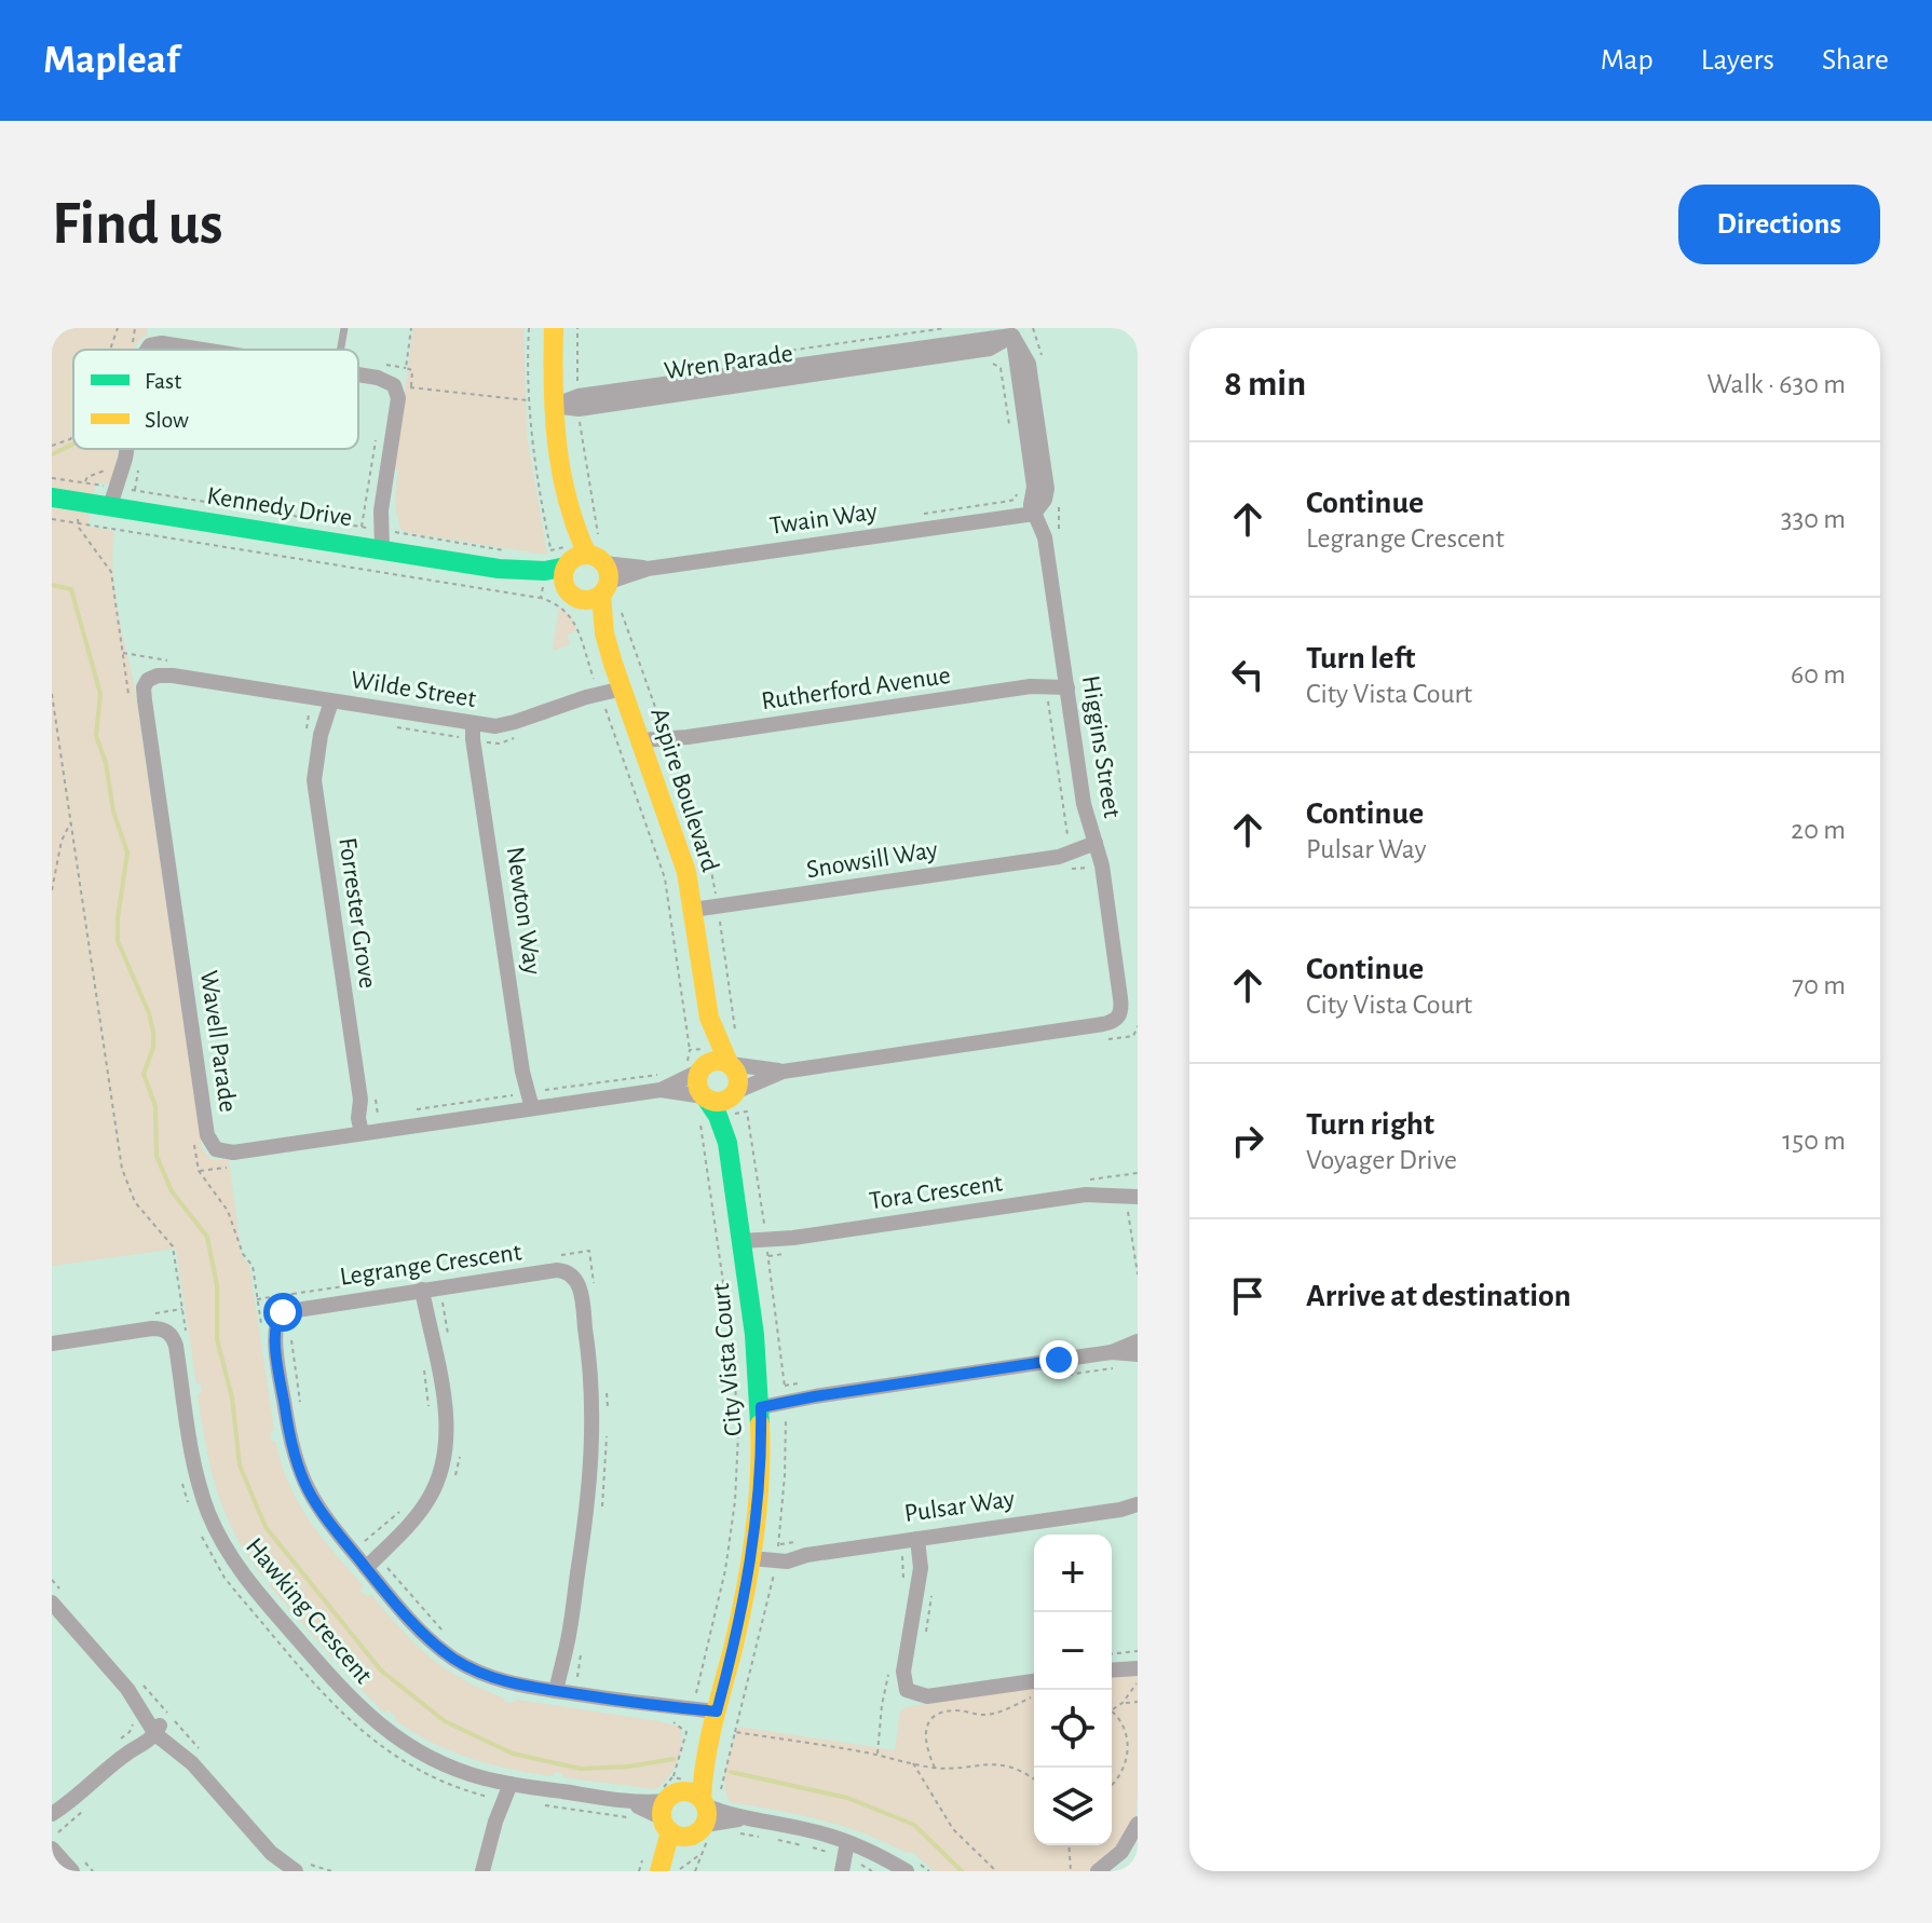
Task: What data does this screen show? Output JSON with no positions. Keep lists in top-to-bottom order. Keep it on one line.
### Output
{"streets":{"street":["Wren Parade","Kennedy Drive","Twain Way","Rutherford Avenue","Wilde Street","Higgins Street","Aspire Boulevard","Snowsill Way","Newton Way","Forrester Grove","Wavell Parade","Tora Crescent","Legrange Crescent","City Vista Court","Pulsar Way","Hawking Crescent"]},"crossings":[["Wren Parade","Aspire Boulevard"],["Kennedy Drive","Twain Way"],["Kennedy Drive","Aspire Boulevard"],["Twain Way","Higgins Street"],["Twain Way","Aspire Boulevard"],["Rutherford Avenue","Higgins Street"],["Rutherford Avenue","Aspire Boulevard"],["Wilde Street","Aspire Boulevard"],["Wilde Street","Newton Way"],["Wilde Street","Forrester Grove"],["Wilde Street","Wavell Parade"],["Higgins Street","Aspire Boulevard"],["Higgins Street","Snowsill Way"],["Higgins Street","Wavell Parade"],["Aspire Boulevard","Snowsill Way"],["Aspire Boulevard","Wavell Parade"],["Newton Way","Wavell Parade"],["Forrester Grove","Wavell Parade"],["Tora Crescent","City Vista Court"],["City Vista Court","Pulsar Way"]],"legend":["Fast","Slow"],"page":{"header":"Mapleaf","nav":["Map","Layers","Share"],"buttons":"Directions","title":"Find us","heading":["8 min","Walk · 630 m"],"list":[["Continue","Legrange Crescent","330 m"],["Turn left","City Vista Court","60 m"],["Continue","Pulsar Way","20 m"],["Continue","City Vista Court","70 m"],["Turn right","Voyager Drive","150 m"],"Arrive at destination"],"map_buttons":["+","−"]}}
